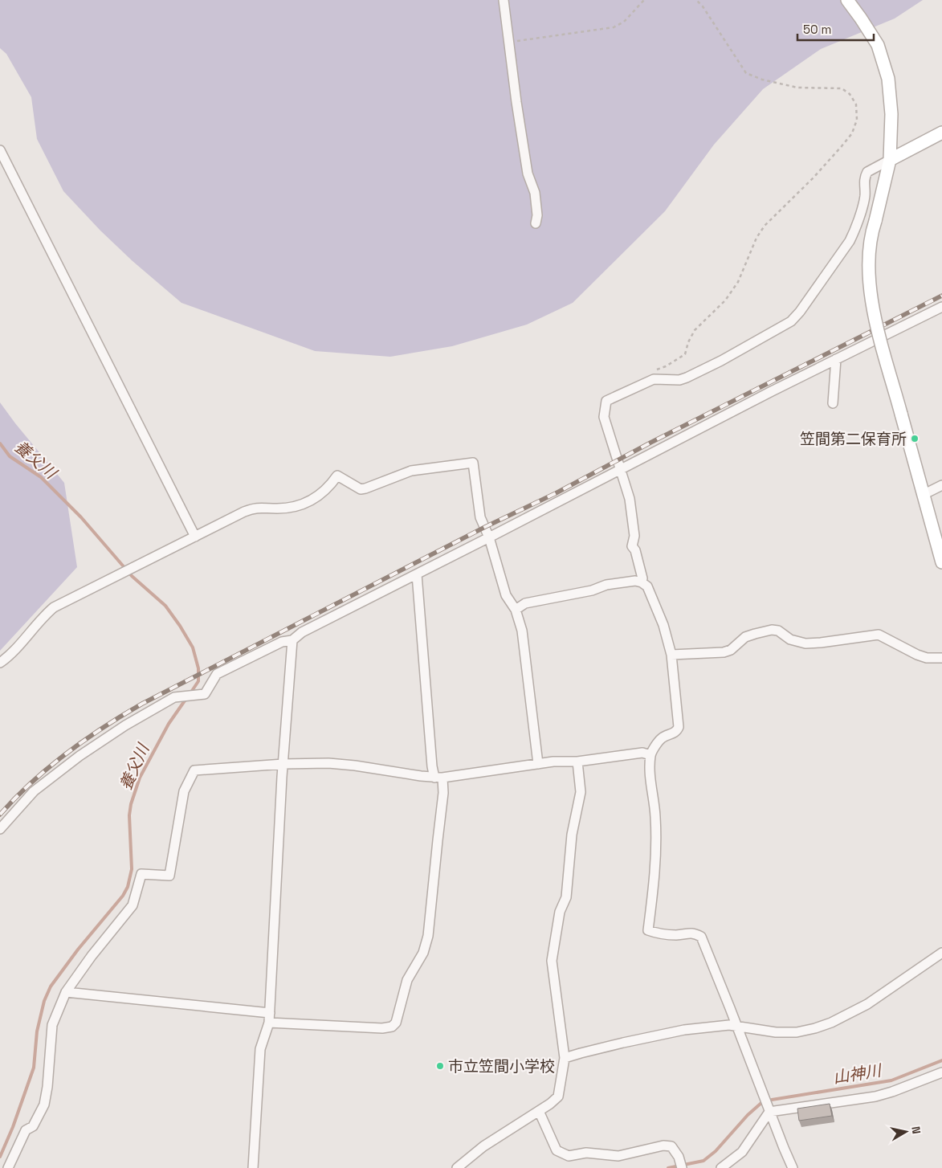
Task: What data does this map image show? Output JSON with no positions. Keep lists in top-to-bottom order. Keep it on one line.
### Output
{"water":["養父川","山神川"],"places":["笠間第二保育所","市立笠間小学校"],"scale_bar":"50 m","north":"right"}
